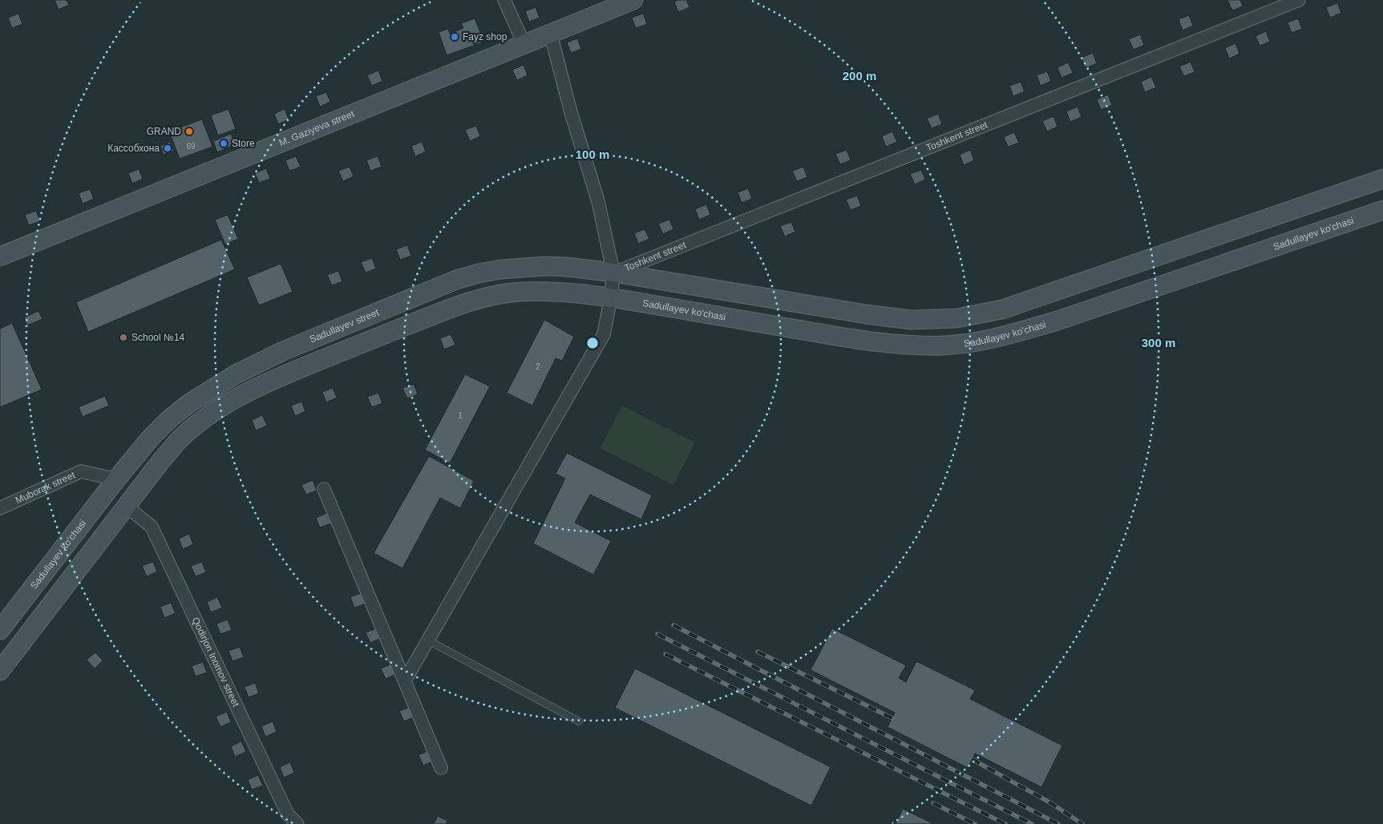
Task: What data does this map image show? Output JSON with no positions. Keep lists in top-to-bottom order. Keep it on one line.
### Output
{"streets":{"main road":["M. Gaziyeva street","Sadullayev ko'chasi","Sadullayev street"],"street":["Toshkent street","Muborak street","Qodirjon Inomov street"]},"crossings":[["Toshkent street","Sadullayev street"],["Sadullayev ko'chasi","Sadullayev street"],["Sadullayev ko'chasi","Muborak street"],["Sadullayev ko'chasi","Qodirjon Inomov street"],["Sadullayev street","Muborak street"]],"places":["Fayz shop","GRAND","Store","Кассобхона","School №14"],"house_numbers":["69","2","1"],"rings":["200 m","100 m","300 m"]}
